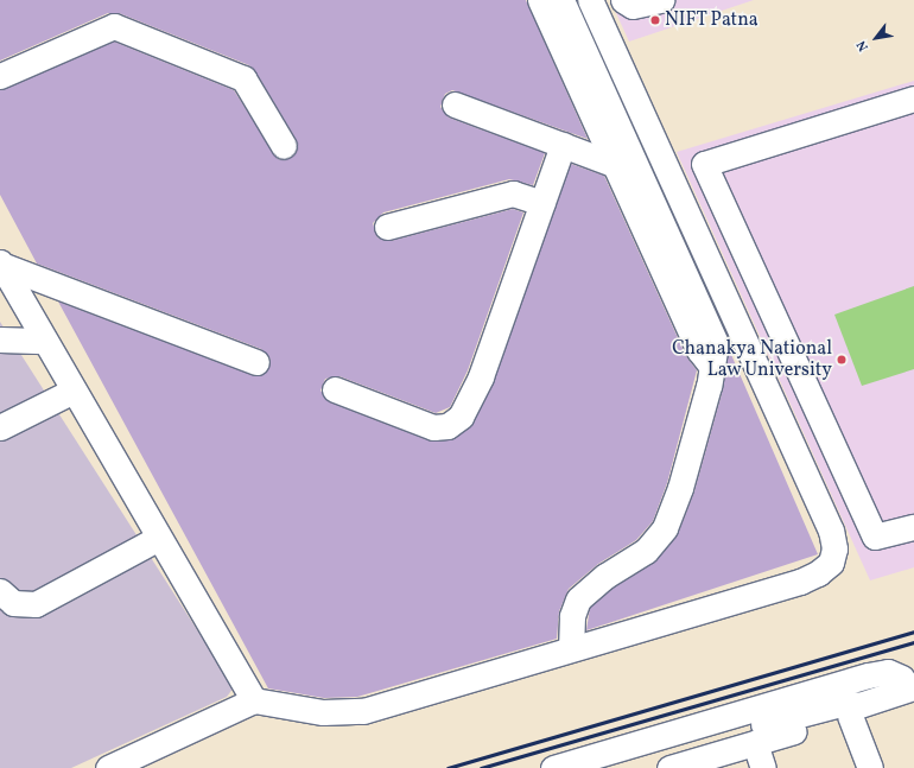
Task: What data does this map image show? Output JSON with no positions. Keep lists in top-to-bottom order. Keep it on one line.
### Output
{"places":["NIFT Patna","Chanakya National Law University"],"north":"bottom left"}
